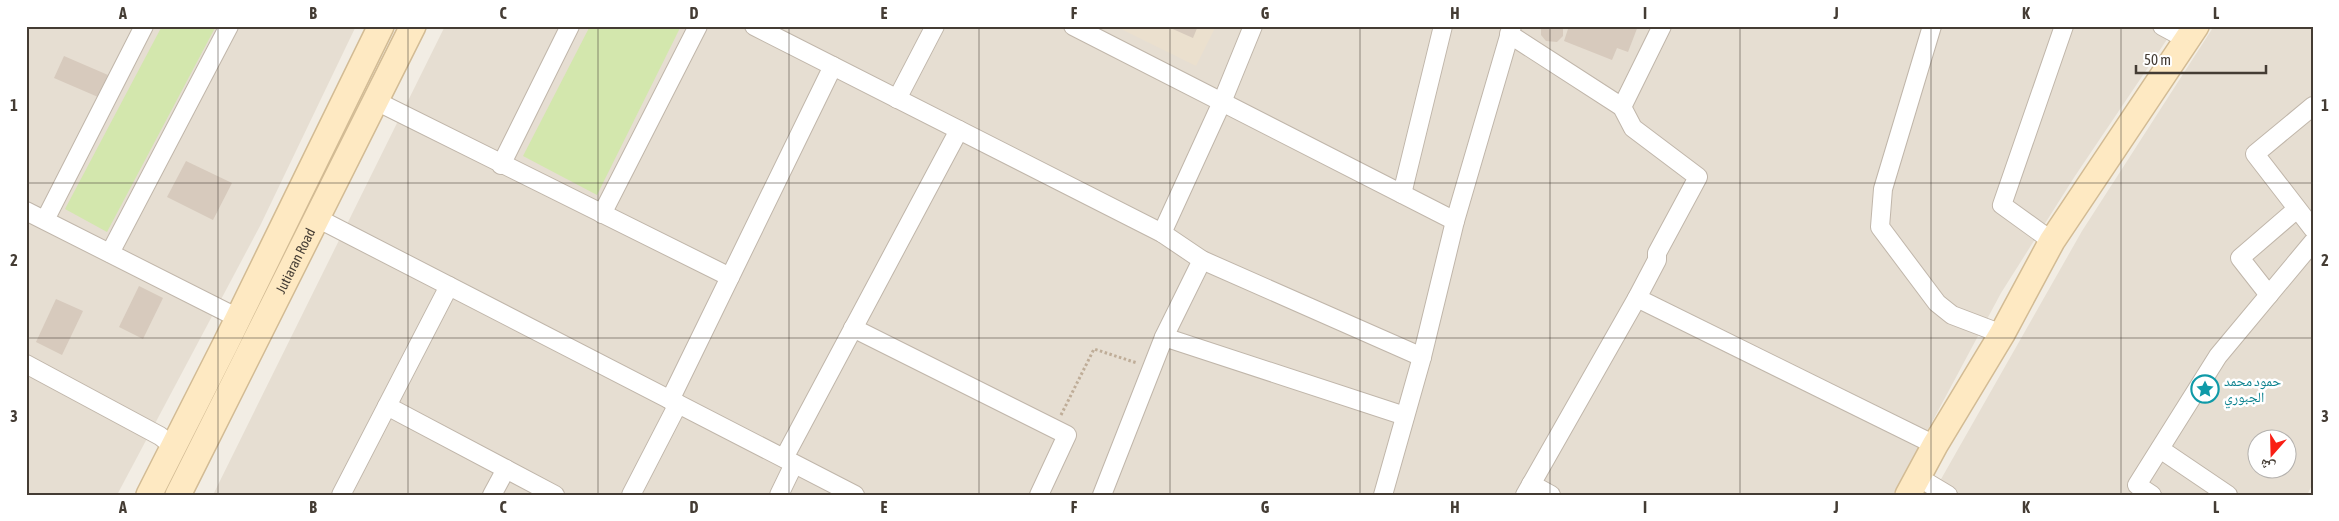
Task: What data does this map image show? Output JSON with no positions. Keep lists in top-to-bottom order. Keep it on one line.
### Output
{"streets":{"main road":["Jutiaran Road"]},"places":{"place":["حمود محمد الجبوري"]},"scale_bar":"50 m","north":"bottom","grid":{"columns":["A","B","C","D","E","F","G","H","I","J","K","L"],"rows":["1","2","3"]}}
